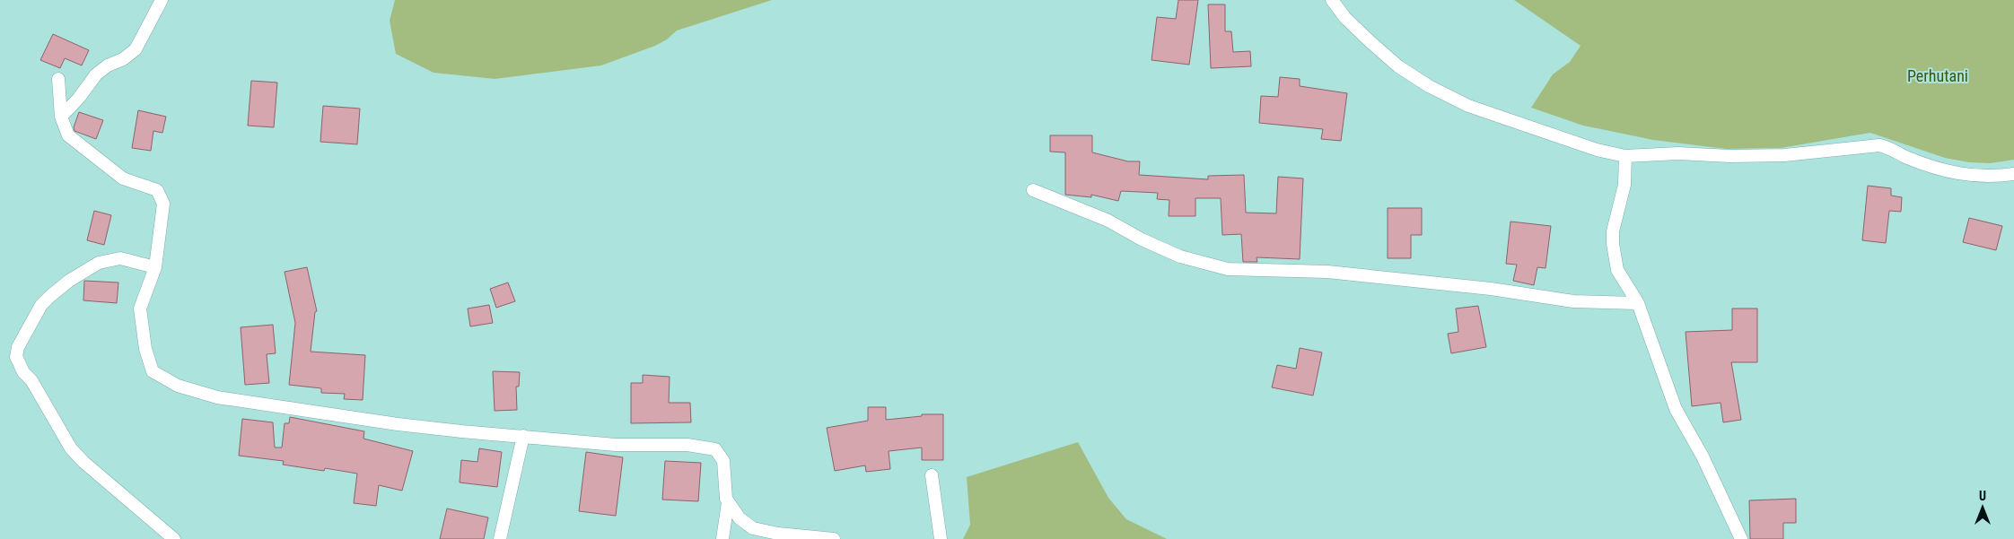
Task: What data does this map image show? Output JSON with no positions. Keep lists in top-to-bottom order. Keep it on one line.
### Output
{"parks":["Perhutani"],"north":"top"}
